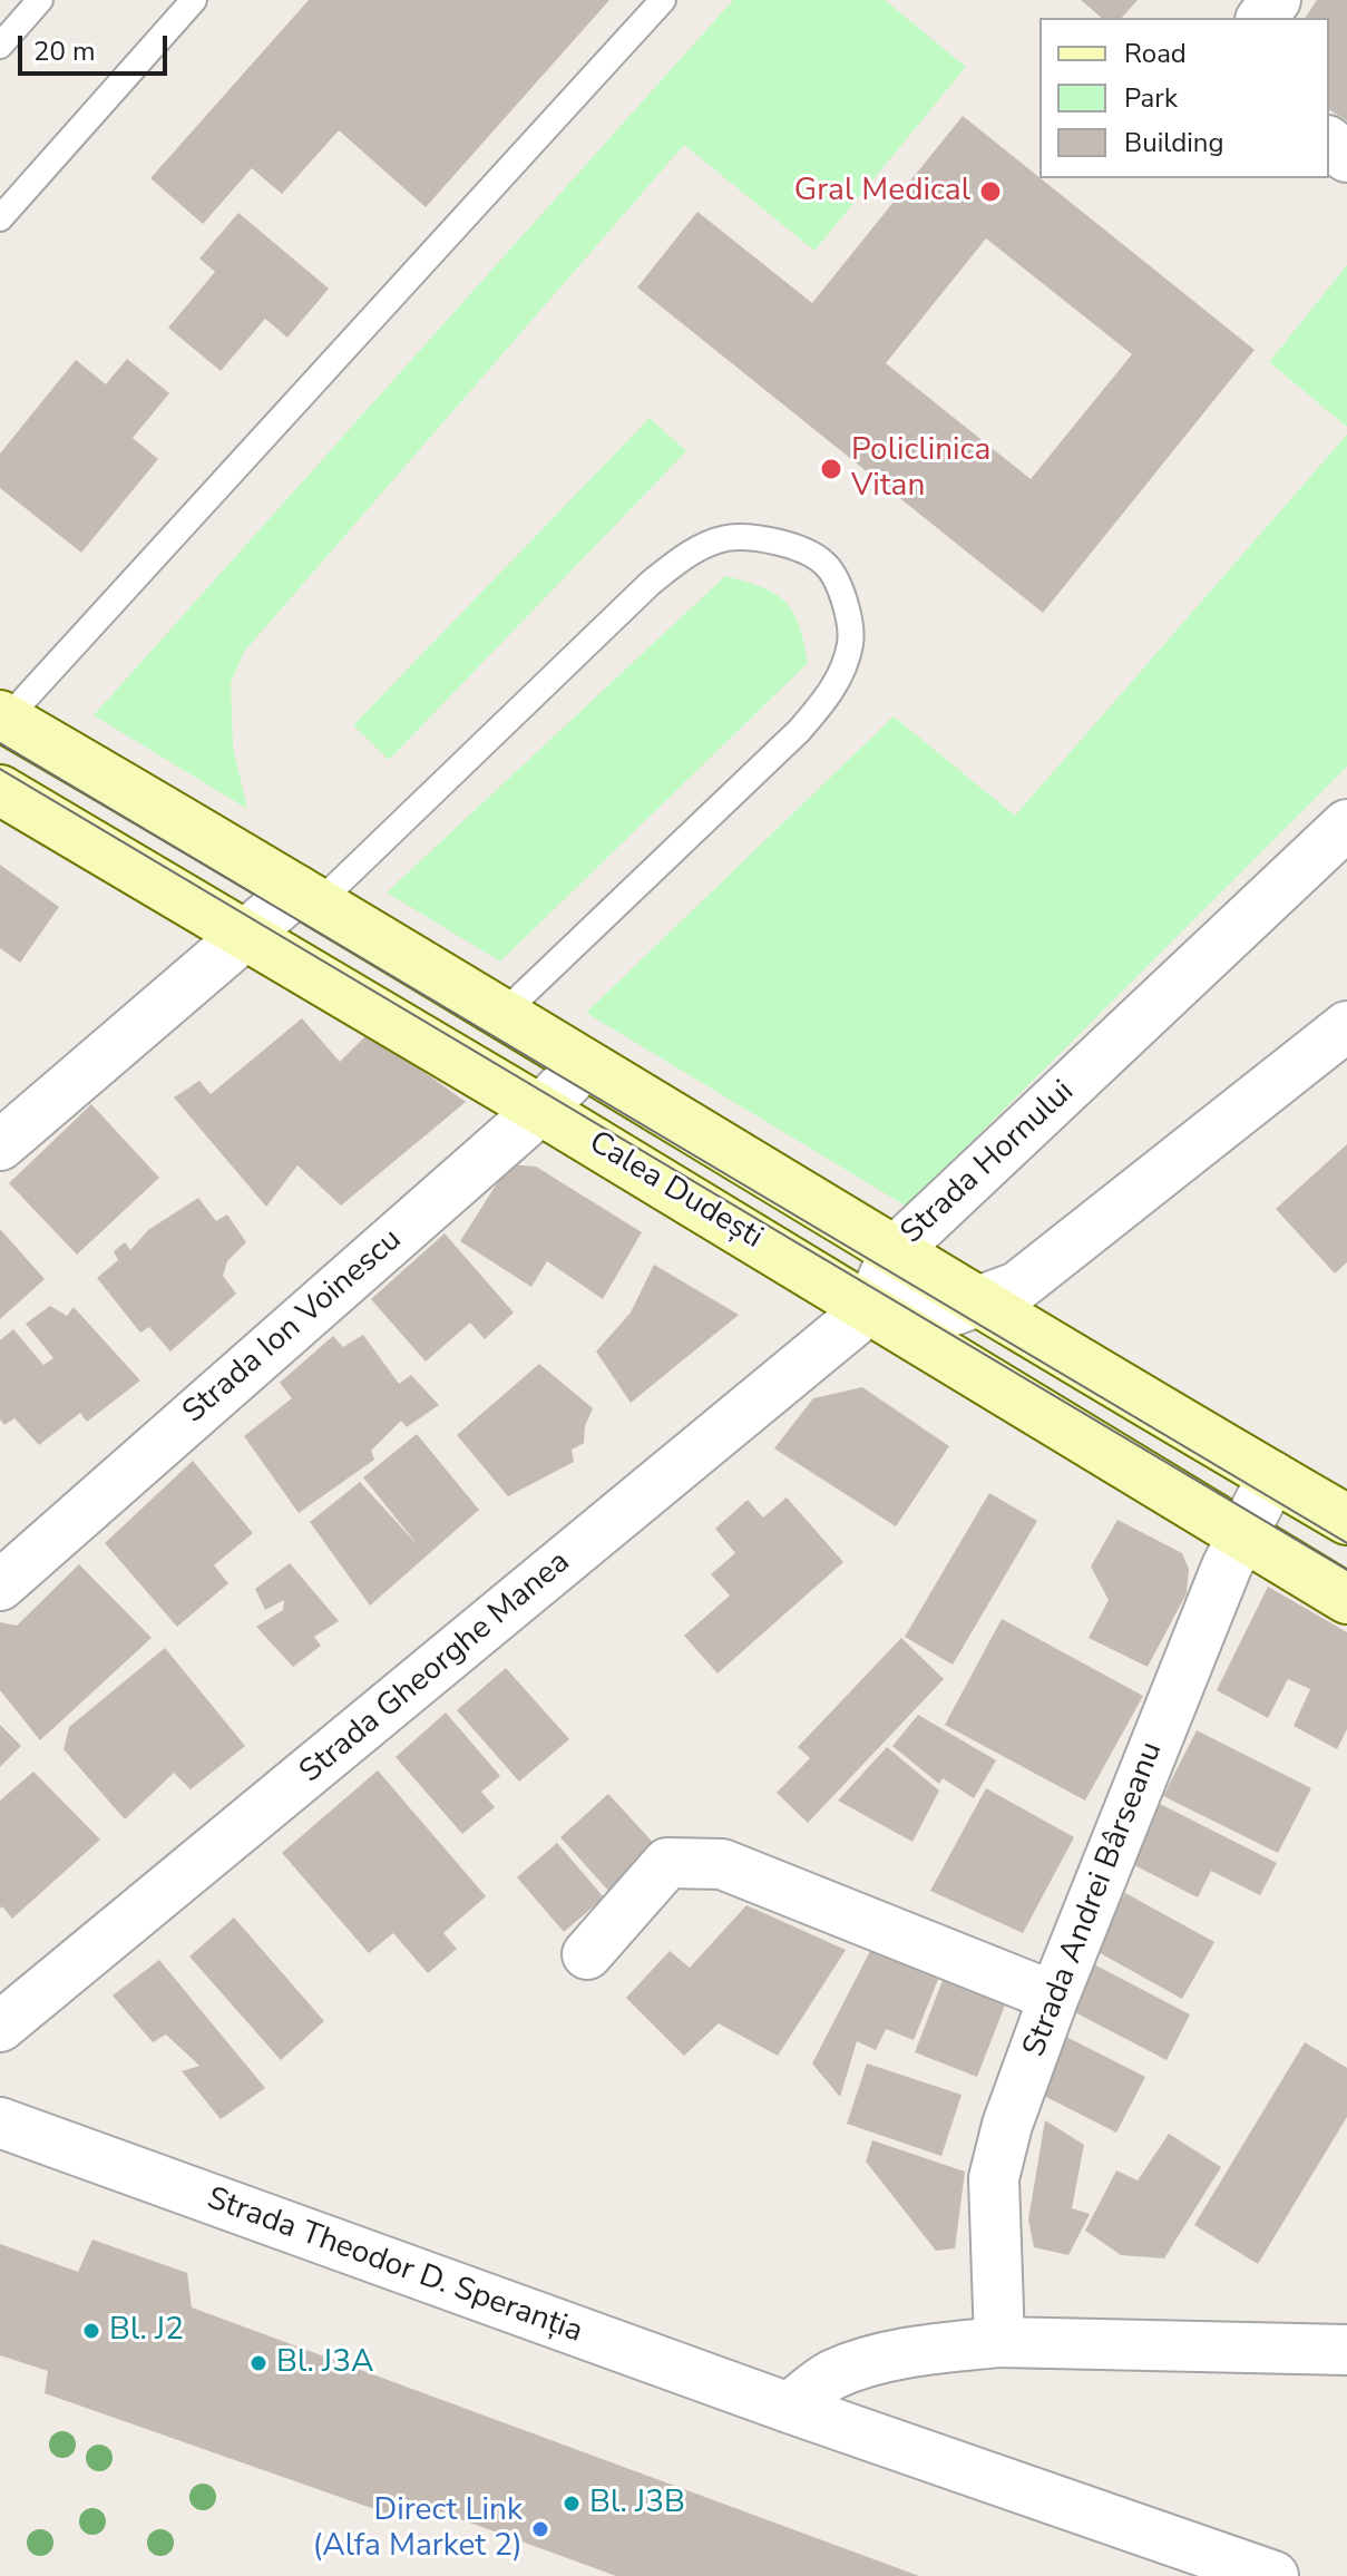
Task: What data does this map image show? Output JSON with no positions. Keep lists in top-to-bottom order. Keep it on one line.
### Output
{"streets":{"main road":["Calea Dudești"],"street":["Strada Hornului","Strada Ion Voinescu","Strada Gheorghe Manea","Strada Andrei Bârseanu","Strada Theodor D. Speranția"]},"crossings":[["Strada Hornului","Calea Dudești"],["Strada Hornului","Strada Gheorghe Manea"],["Calea Dudești","Strada Ion Voinescu"],["Calea Dudești","Strada Gheorghe Manea"],["Calea Dudești","Strada Andrei Bârseanu"]],"places":["Gral Medical","Policlinica Vitan","Bl. J2","Bl. J3A","Bl. J3B","Direct Link (Alfa Market 2)"],"legend":["Road","Park","Building"],"scale_bar":"20 m"}
